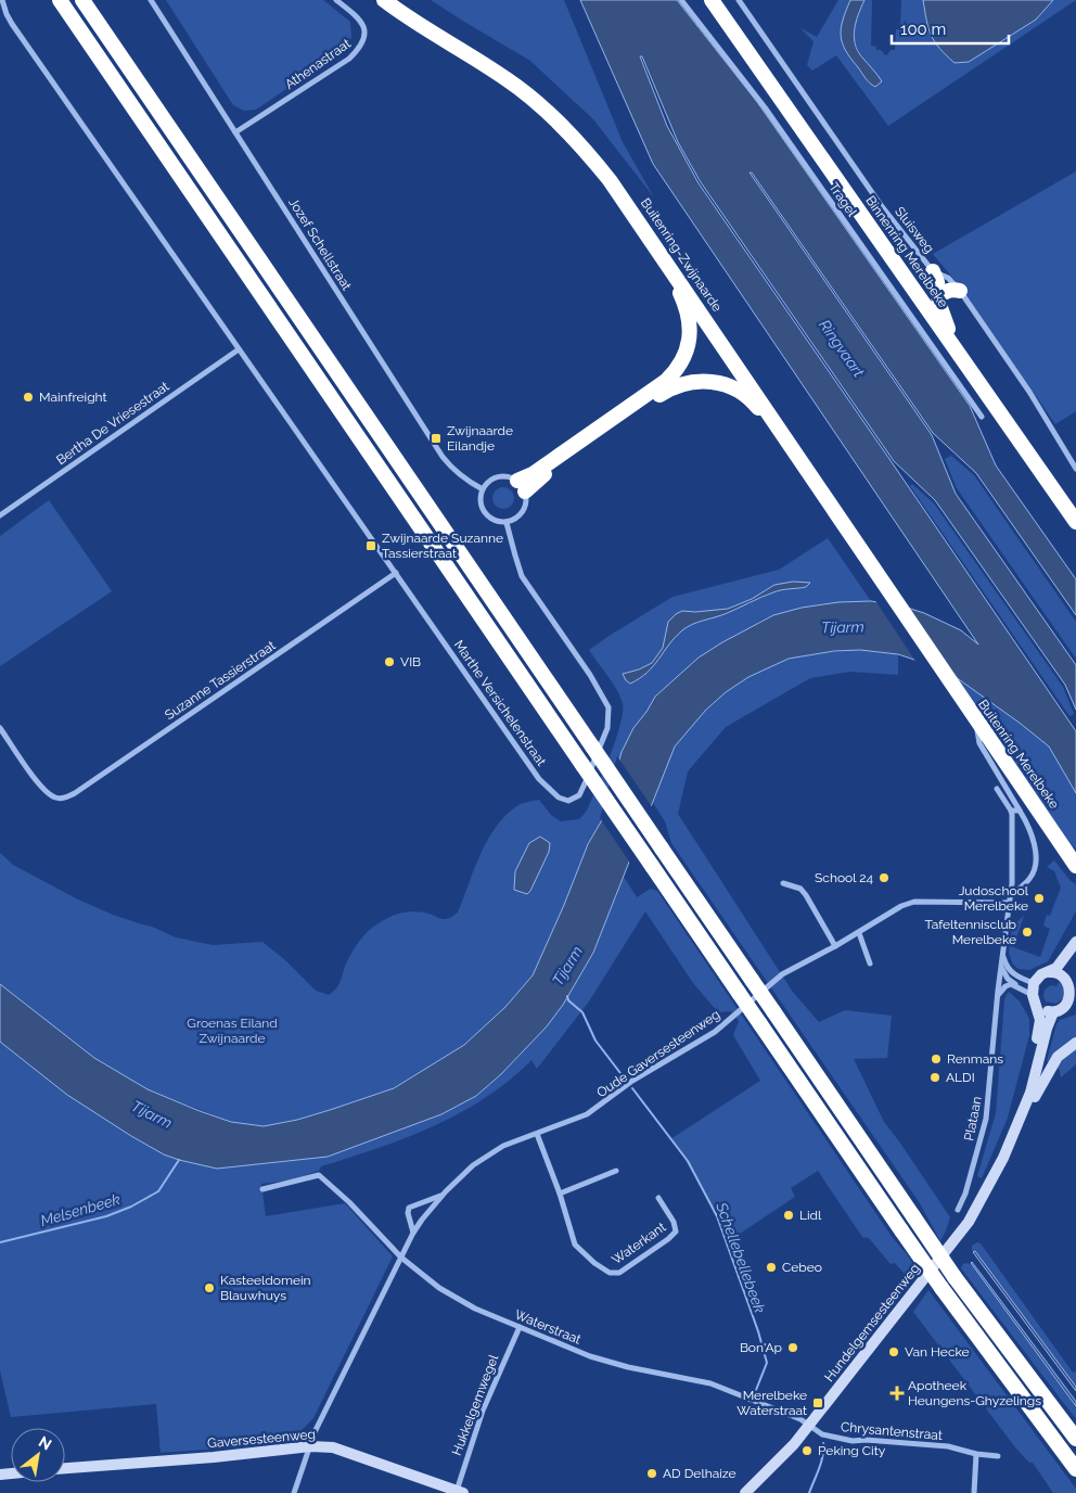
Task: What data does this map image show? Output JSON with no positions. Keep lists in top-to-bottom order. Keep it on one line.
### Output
{"streets":{"highway":["Binnenring Merelbeke","Buitenring-Zwijnaarde","Buitenring Merelbeke"],"main road":["Hundelgemsesteenweg","Gaversesteenweg"],"street":["Athenastraat","Tragel","Sluisweg","Jozef Schellstraat","Bertha De Vriesestraat","Suzanne Tassierstraat","Marthe Versichelenstraat","Oude Gaversesteenweg","Plataan","Waterkant","Waterstraat","Hukkelgemwegel","Chrysantenstraat"]},"crossings":[["Athenastraat","Jozef Schellstraat"],["Jozef Schellstraat","Marthe Versichelenstraat"],["Buitenring-Zwijnaarde","Buitenring Merelbeke"],["Bertha De Vriesestraat","Marthe Versichelenstraat"],["Suzanne Tassierstraat","Marthe Versichelenstraat"],["Oude Gaversesteenweg","Plataan"],["Oude Gaversesteenweg","Waterkant"],["Oude Gaversesteenweg","Waterstraat"],["Oude Gaversesteenweg","Gaversesteenweg"],["Hundelgemsesteenweg","Waterstraat"],["Hundelgemsesteenweg","Chrysantenstraat"],["Waterstraat","Hukkelgemwegel"],["Waterstraat","Chrysantenstraat"],["Hukkelgemwegel","Gaversesteenweg"]],"water":["Ringvaart","Tijarm","Melsenbeek","Schellebellebeek"],"parks":["Groenas Eiland Zwijnaarde"],"places":{"other":["Mainfreight","VIB","School 24","Judoschool Merelbeke","Tafeltennisclub Merelbeke","Renmans","ALDI","Lidl","Cebeo","Kasteeldomein Blauwhuys","Bon'Ap","Van Hecke","Peking City","AD Delhaize"],"transit":["Zwijnaarde Eilandje","Zwijnaarde Suzanne Tassierstraat","Merelbeke Waterstraat"],"health":["Apotheek Heungens-Ghyzelings"]},"scale_bar":"100 m","north":"top right"}
